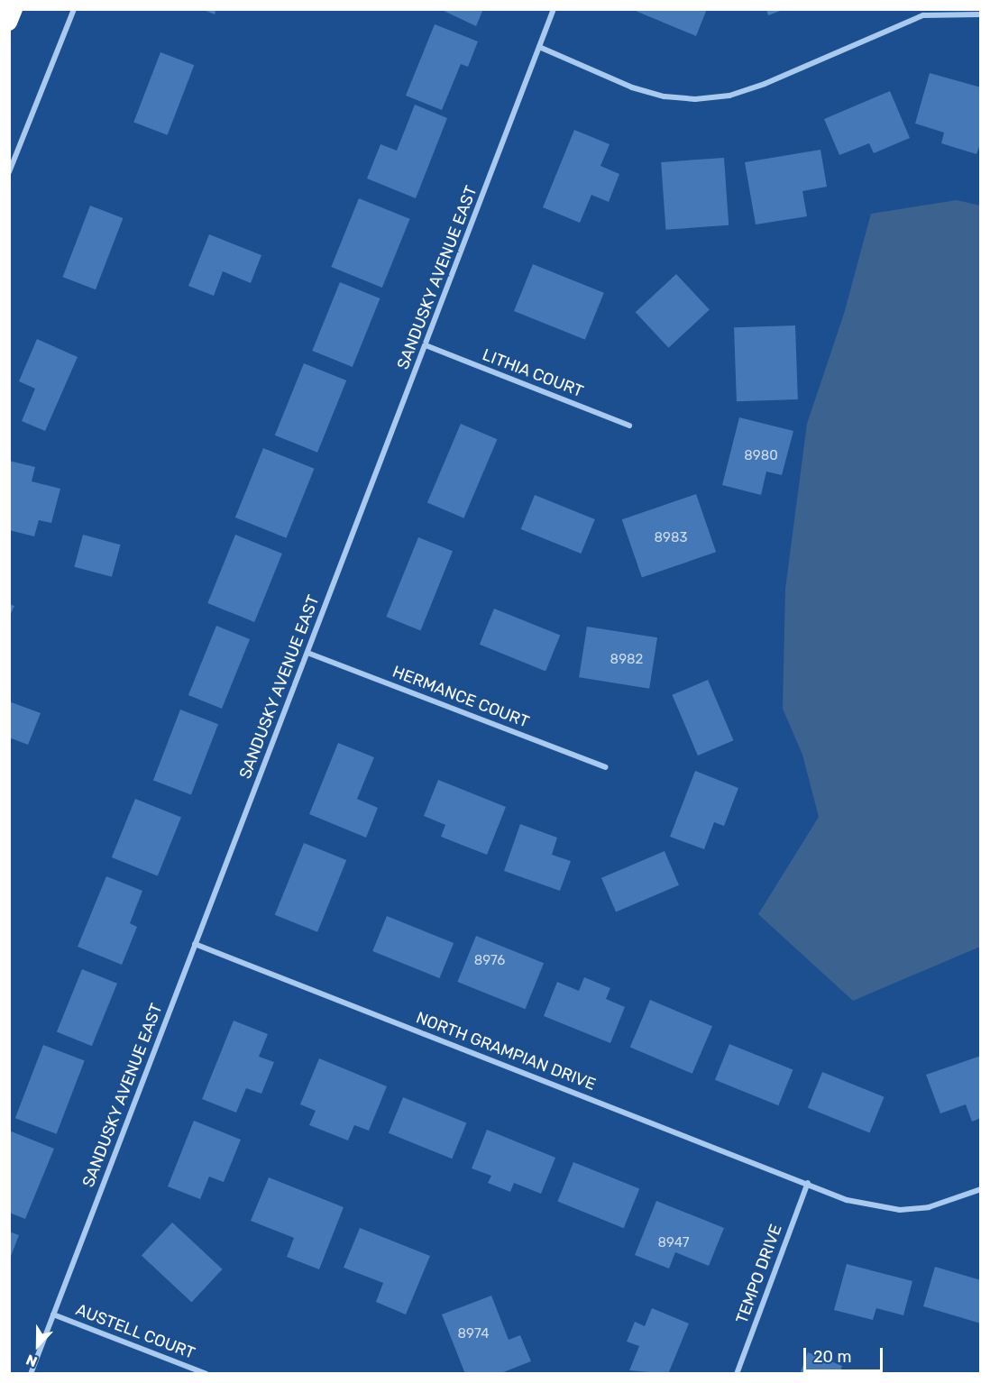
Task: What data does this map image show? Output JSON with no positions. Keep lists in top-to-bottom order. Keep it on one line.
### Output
{"streets":{"street":["SANDUSKY AVENUE EAST","LITHIA COURT","HERMANCE COURT","NORTH GRAMPIAN DRIVE","TEMPO DRIVE","AUSTELL COURT"]},"crossings":[["SANDUSKY AVENUE EAST","LITHIA COURT"],["SANDUSKY AVENUE EAST","HERMANCE COURT"],["SANDUSKY AVENUE EAST","NORTH GRAMPIAN DRIVE"],["SANDUSKY AVENUE EAST","AUSTELL COURT"],["NORTH GRAMPIAN DRIVE","TEMPO DRIVE"]],"house_numbers":["8980","8983","8982","8976","8947","8974"],"scale_bar":"20 m","north":"bottom"}
